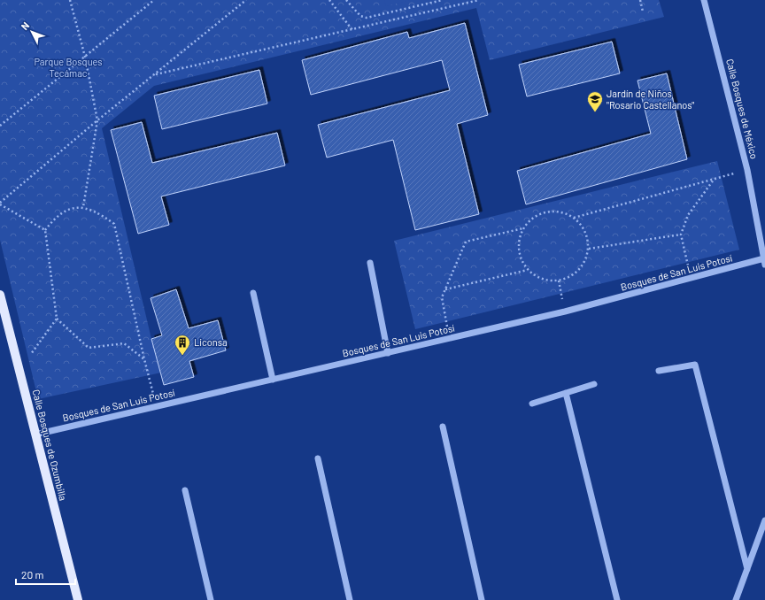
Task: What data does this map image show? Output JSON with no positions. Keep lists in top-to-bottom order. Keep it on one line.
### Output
{"streets":{"main road":["Calle Bosques de Ozumbilla"],"street":["Calle Bosques de México","Bosques de San Luis Potosí"]},"crossings":[["Calle Bosques de México","Bosques de San Luis Potosí"],["Bosques de San Luis Potosí","Calle Bosques de Ozumbilla"]],"parks":["Parque Bosques Tecámac"],"places":{"school or university":["Jardín de Niños \"Rosario Castellanos\""],"building":["Liconsa"]},"scale_bar":"20 m","north":"top left"}
